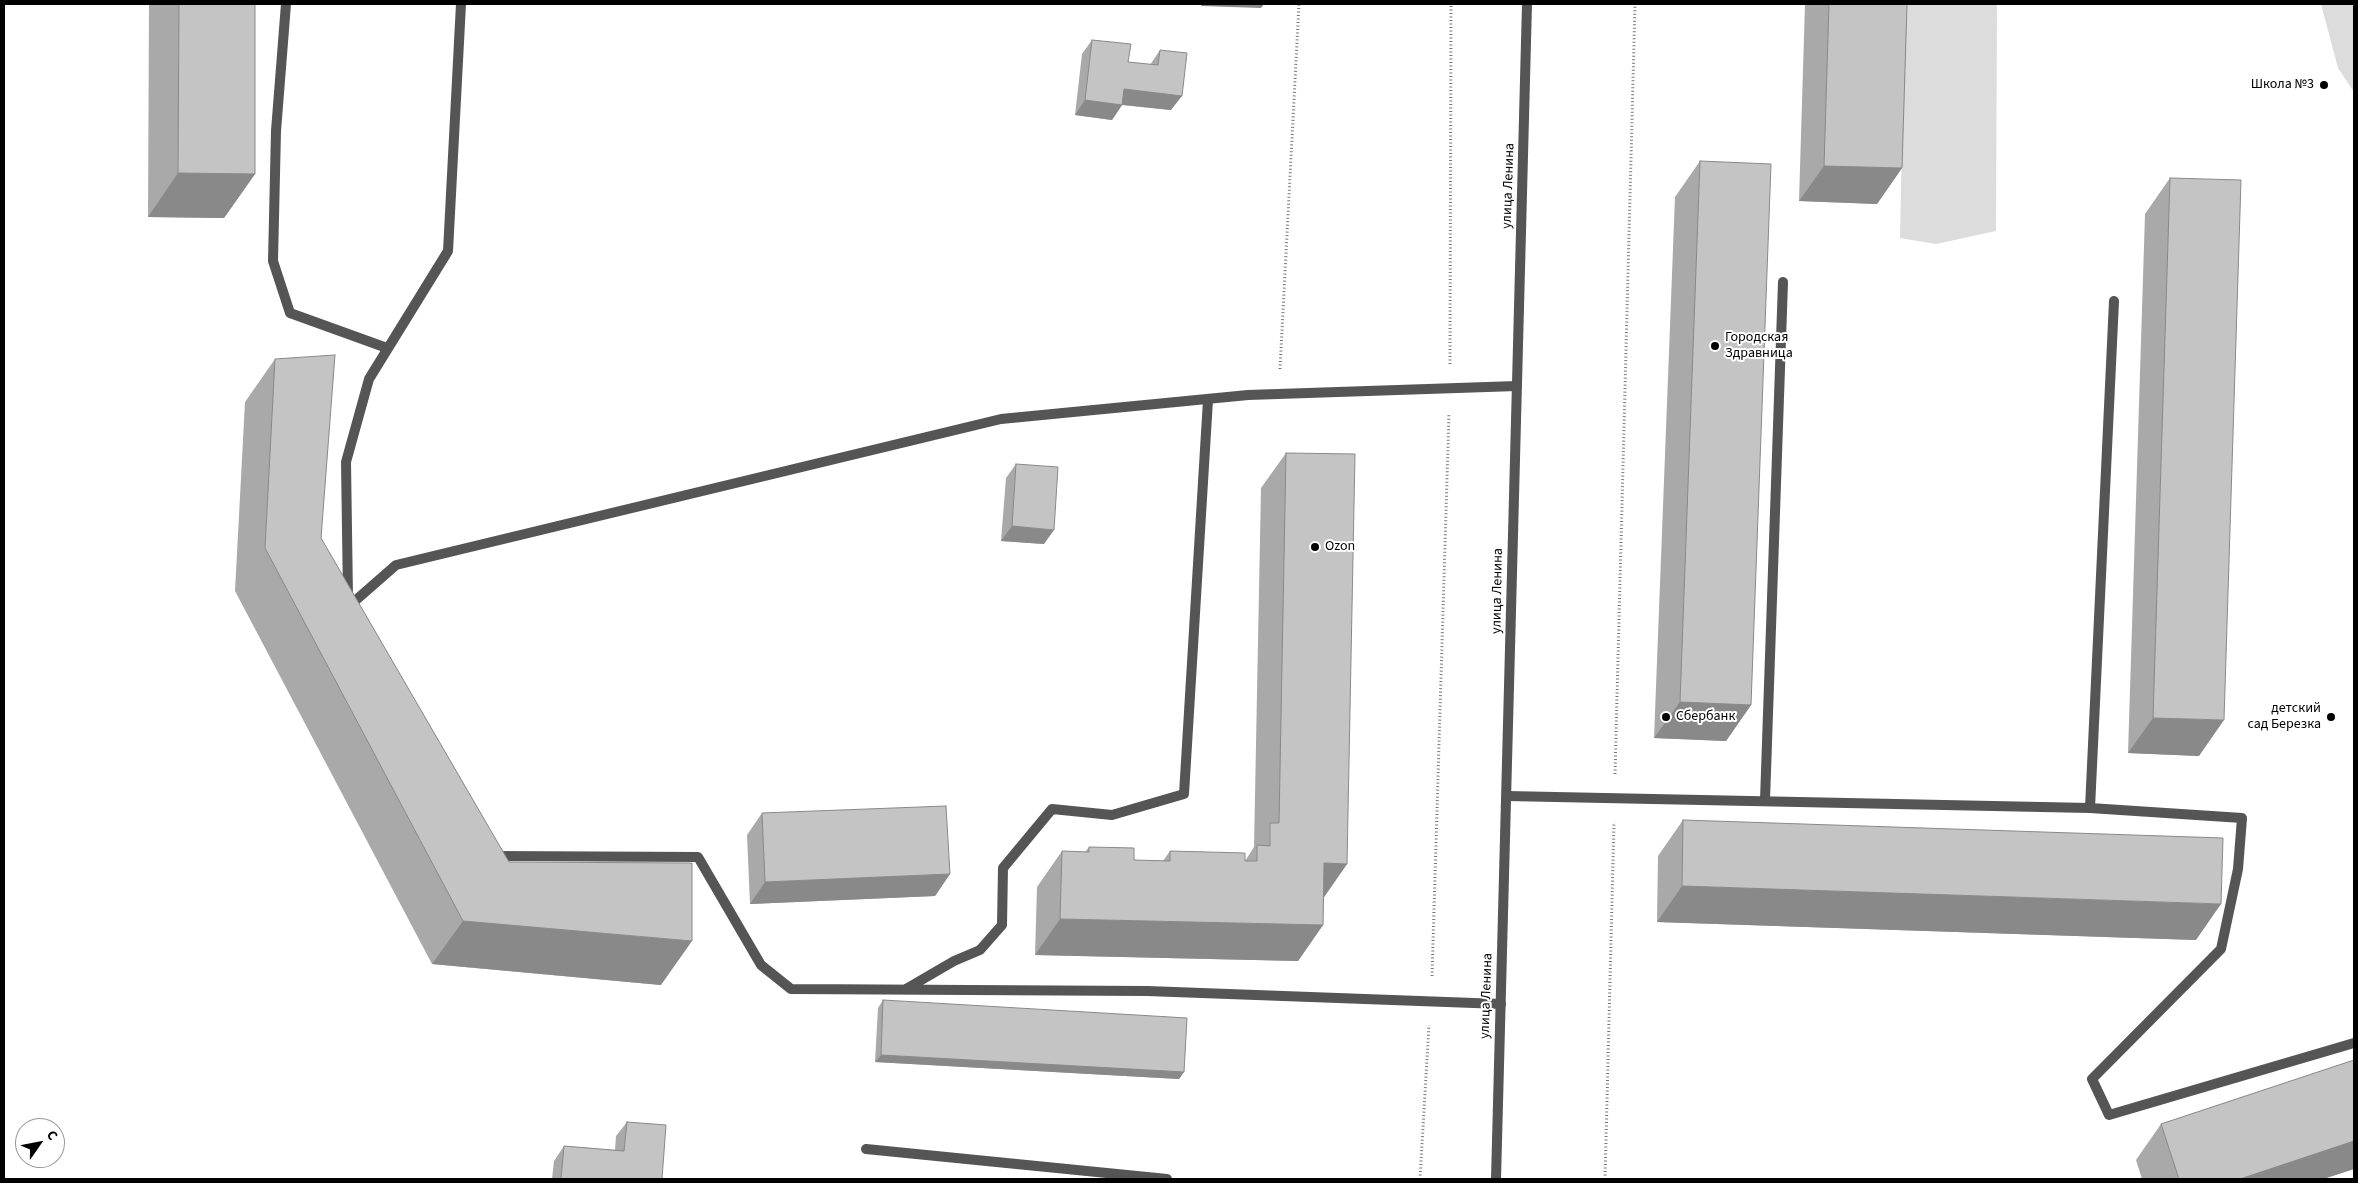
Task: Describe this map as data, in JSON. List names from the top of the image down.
{
  "streets": {
    "street": ["улица Ленина"]
  },
  "places": [
    "Школа №3",
    "Городская Здравница",
    "Ozon",
    "Сбербанк",
    "детский сад Березка"
  ],
  "north": "top right"
}
